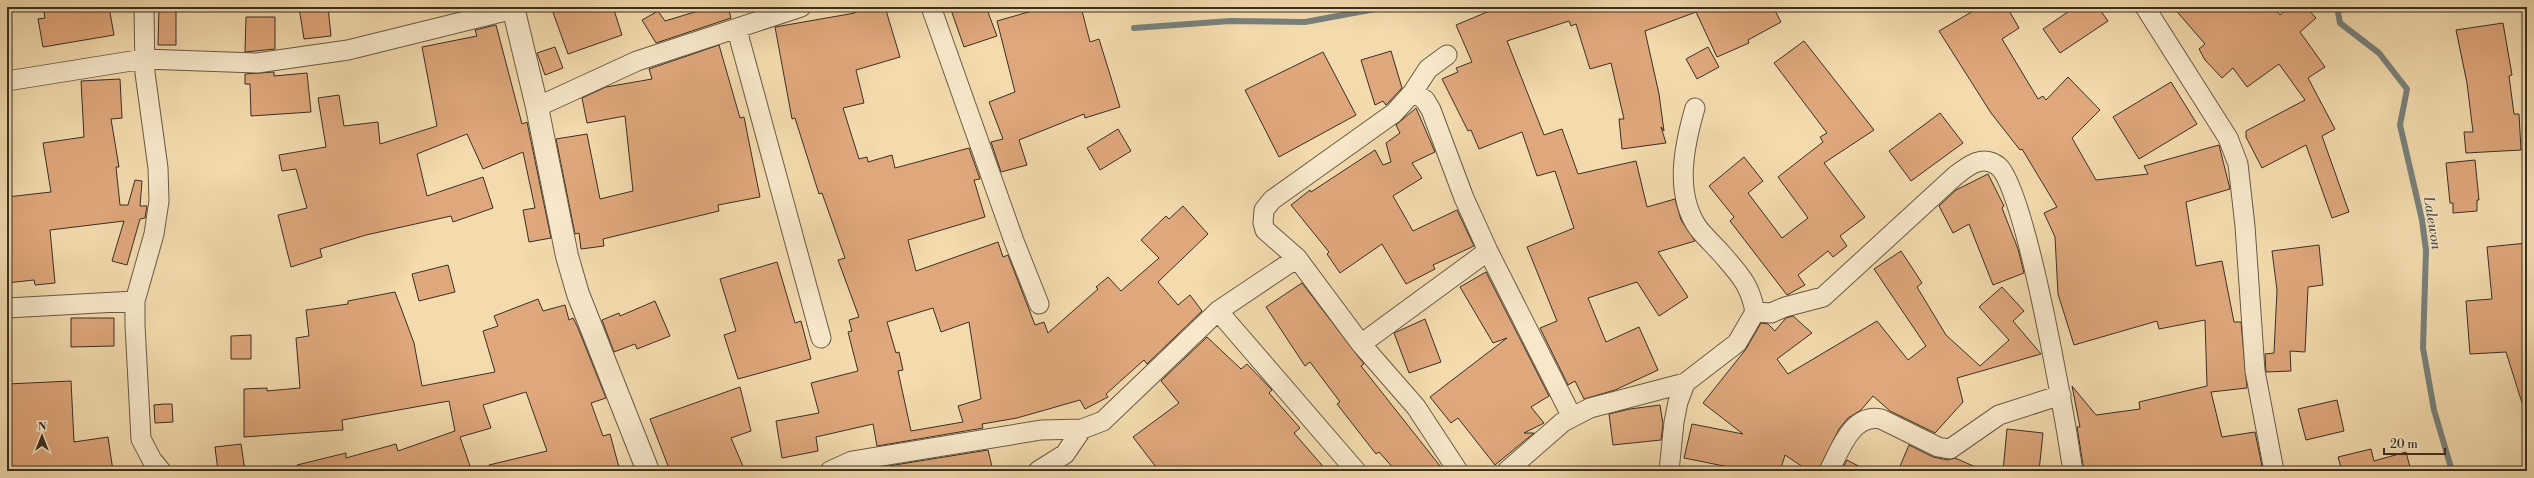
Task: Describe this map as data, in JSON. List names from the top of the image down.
{
  "water": ["Lalewon"],
  "scale_bar": "20 m",
  "north": "top"
}
